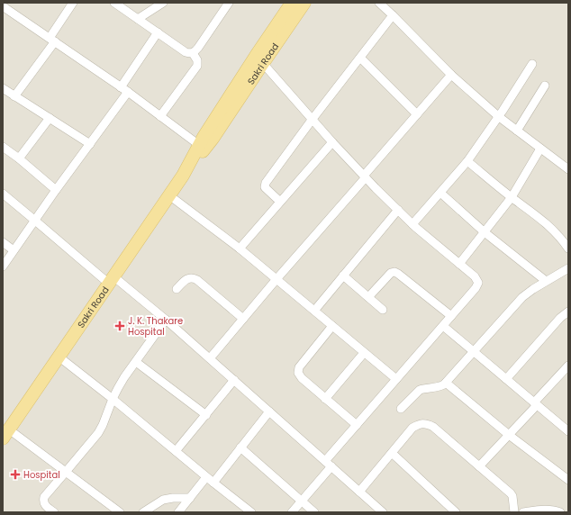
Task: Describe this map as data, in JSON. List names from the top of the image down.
{
  "streets": {
    "main road": ["Sakri Road"]
  },
  "places": {
    "health": ["J. K. Thakare Hospital", "Hospital"]
  }
}
